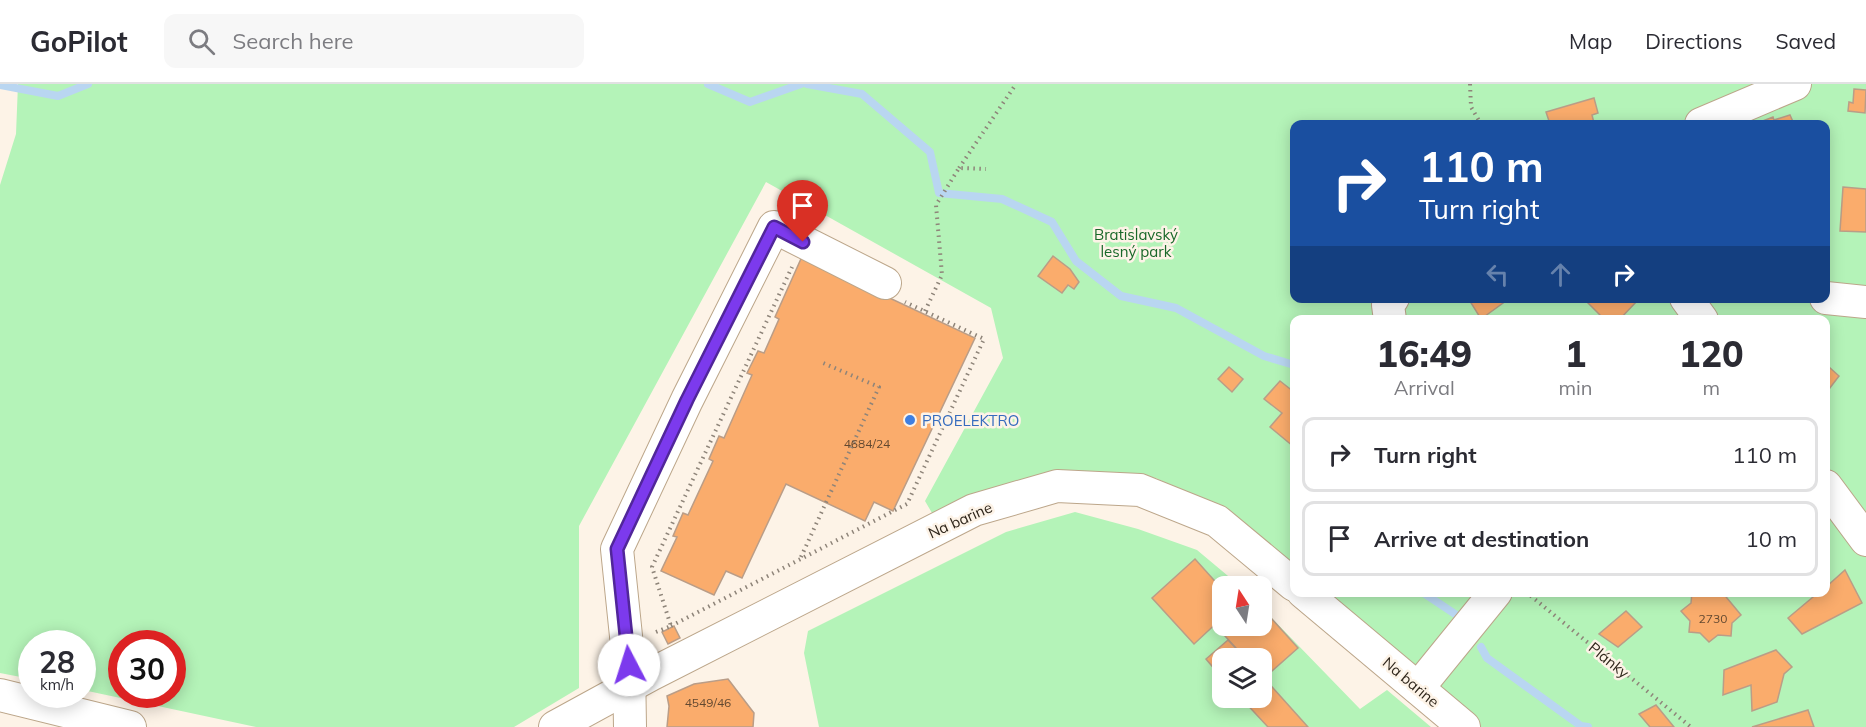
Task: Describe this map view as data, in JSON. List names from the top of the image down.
{
  "streets": {
    "street": ["Na barine"],
    "path": ["Plánky"]
  },
  "parks": ["Bratislavský lesný park"],
  "places": ["PROELEKTRO"],
  "house_numbers": ["4684/24", "2730", "4549/46"],
  "north": "top",
  "page": {
    "header": "GoPilot",
    "search": "Search here",
    "nav": ["Map", "Directions", "Saved"],
    "turn": ["110 m", "Turn right"],
    "eta": [
      "16:49",
      "Arrival",
      "1",
      "min",
      "120",
      "m"
    ],
    "list": [
      {
        "name": "Turn right",
        "value": "110 m"
      },
      {
        "name": "Arrive at destination",
        "value": "10 m"
      }
    ],
    "speed": "28 km/h",
    "limit": "30"
  }
}
